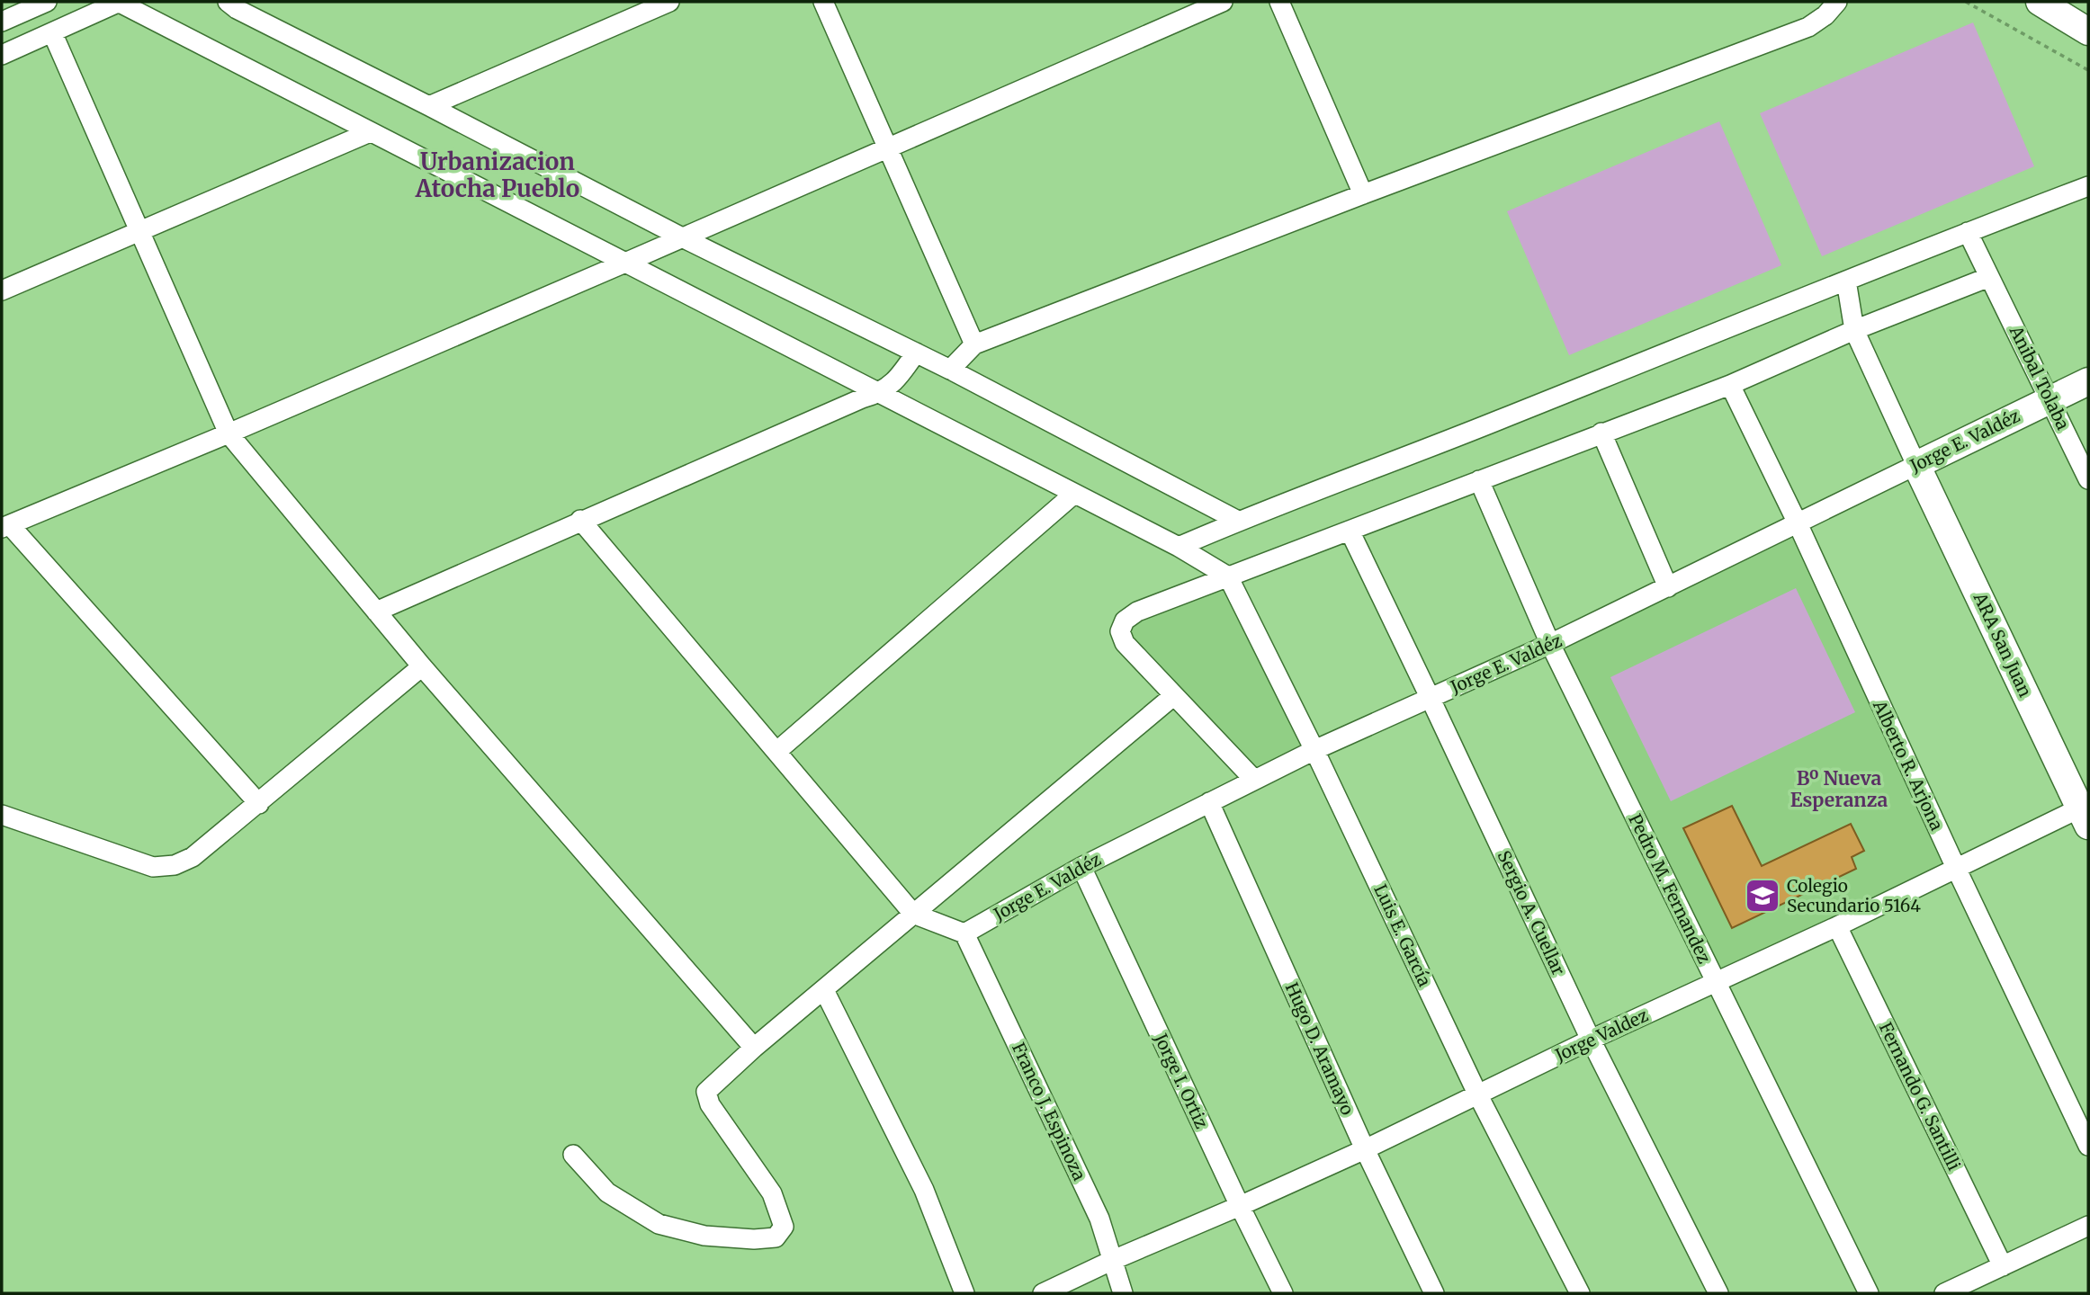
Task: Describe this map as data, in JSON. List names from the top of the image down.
{
  "streets": {
    "street": [
      "Anibal Tolaba",
      "Jorge E. Valdéz",
      "ARA San Juan",
      "Alberto R. Arjona",
      "Pedro M. Fernandez",
      "Sergio A. Cuellar",
      "Luis E. García",
      "Jorge Valdez",
      "Hugo D. Aramayo",
      "Jorge I. Ortiz",
      "Fernando G. Santilli",
      "Franco J. Espinoza"
    ]
  },
  "crossings": [
    ["Anibal Tolaba", "Jorge E. Valdéz"],
    ["Jorge E. Valdéz", "ARA San Juan"],
    ["Jorge E. Valdéz", "Alberto R. Arjona"],
    ["Jorge E. Valdéz", "Pedro M. Fernandez"],
    ["Jorge E. Valdéz", "Sergio A. Cuellar"],
    ["Jorge E. Valdéz", "Luis E. García"],
    ["Jorge E. Valdéz", "Hugo D. Aramayo"],
    ["Jorge E. Valdéz", "Jorge I. Ortiz"],
    ["Jorge E. Valdéz", "Franco J. Espinoza"],
    ["ARA San Juan", "Jorge Valdez"],
    ["Alberto R. Arjona", "Jorge Valdez"],
    ["Pedro M. Fernandez", "Jorge Valdez"],
    ["Sergio A. Cuellar", "Jorge Valdez"],
    ["Luis E. García", "Jorge Valdez"],
    ["Jorge Valdez", "Hugo D. Aramayo"],
    ["Jorge Valdez", "Jorge I. Ortiz"],
    ["Jorge Valdez", "Fernando G. Santilli"],
    ["Jorge Valdez", "Franco J. Espinoza"]
  ],
  "districts": ["Urbanizacion Atocha Pueblo", "Bº Nueva Esperanza"],
  "places": {
    "school or university": ["Colegio Secundario 5164"]
  }
}
